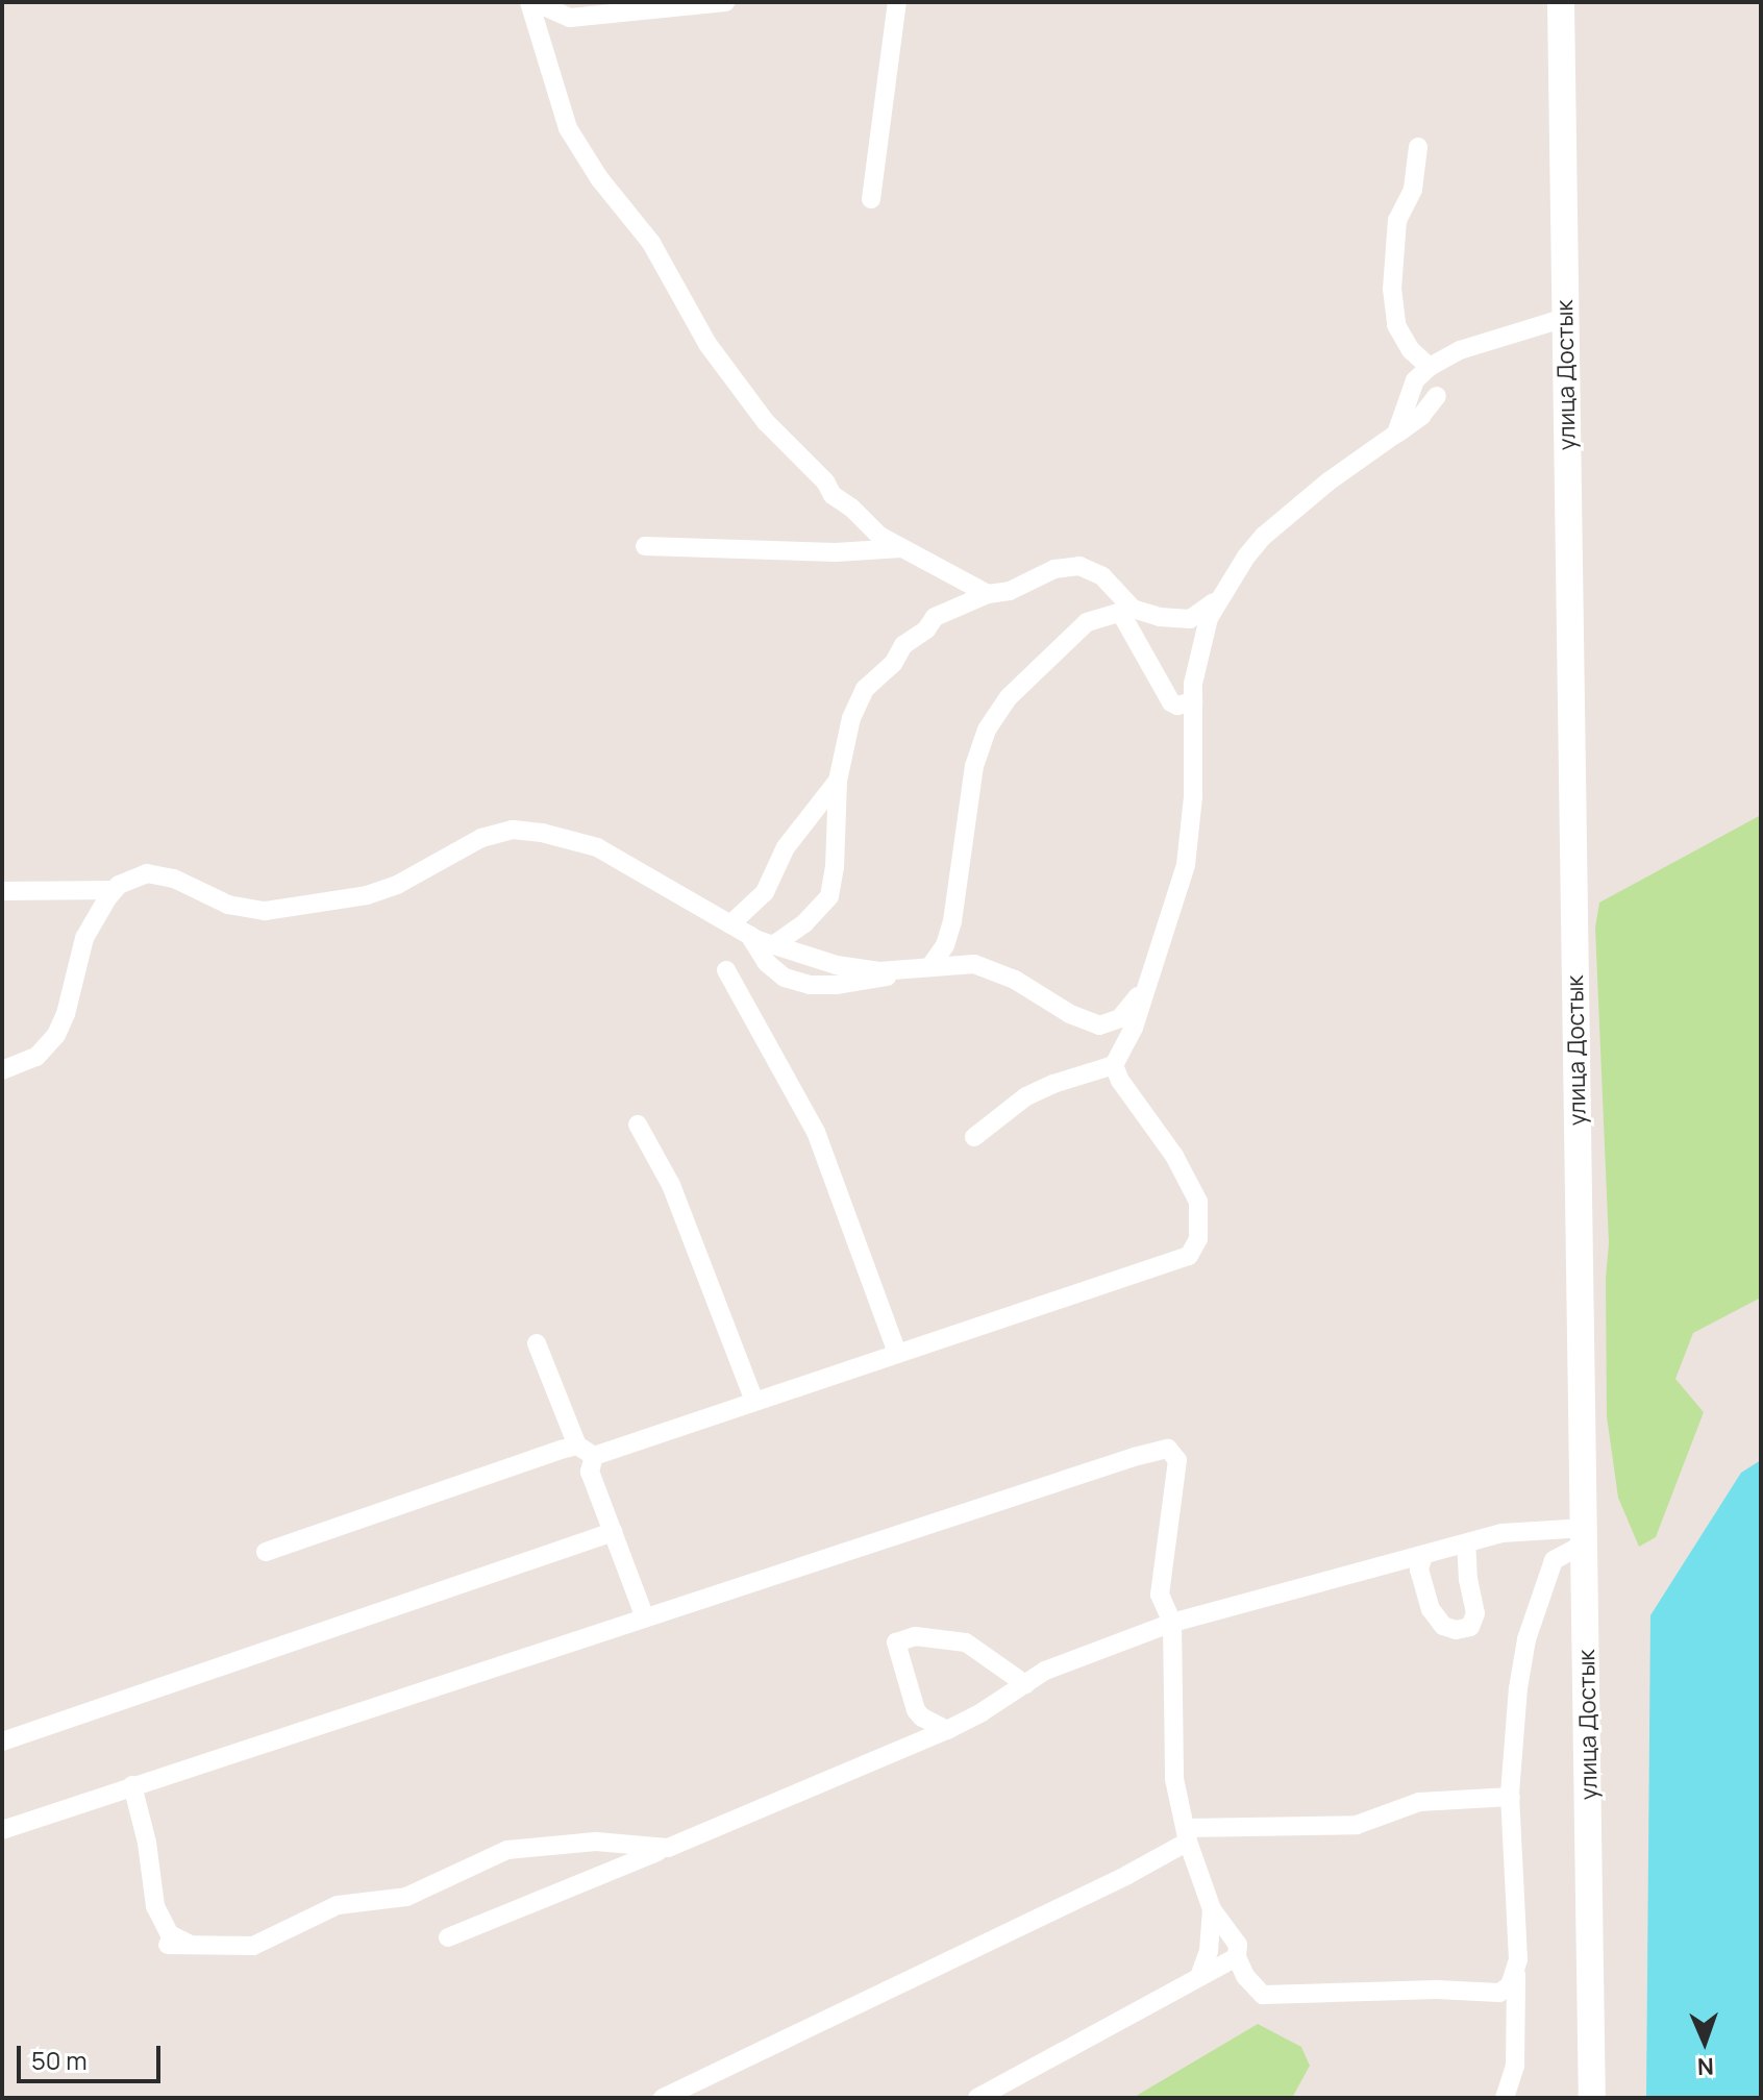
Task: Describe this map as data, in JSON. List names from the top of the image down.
{
  "streets": {
    "main road": ["улица Достык"]
  },
  "scale_bar": "50 m",
  "north": "bottom"
}
